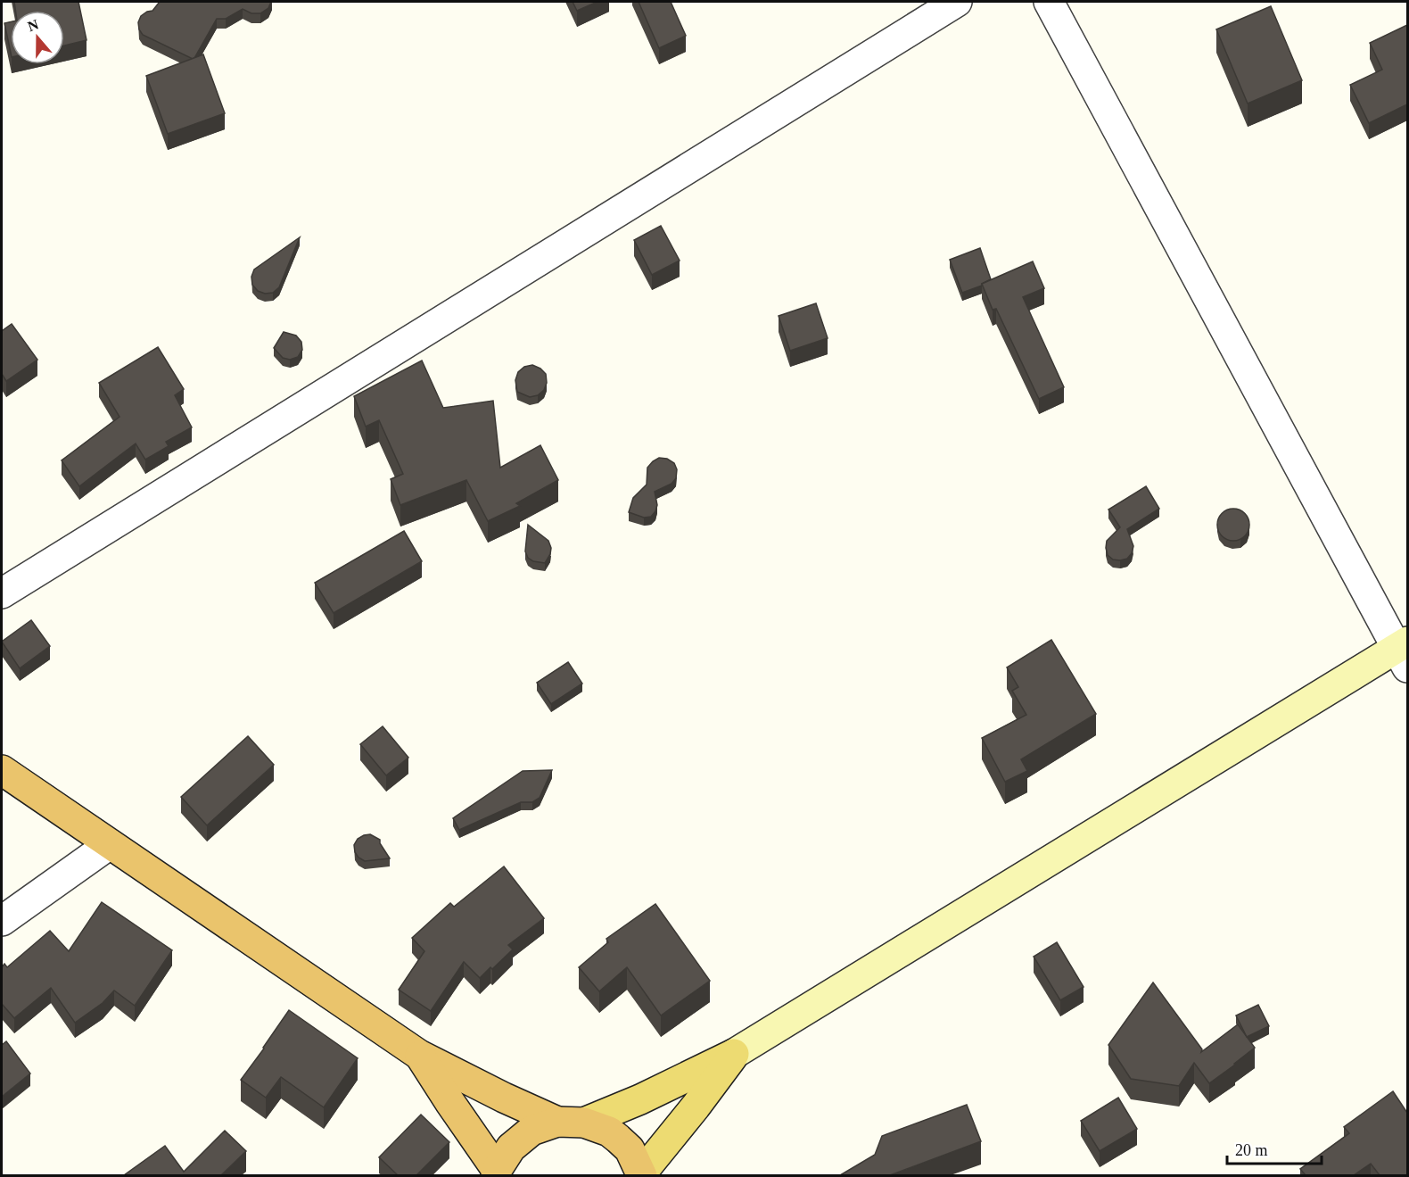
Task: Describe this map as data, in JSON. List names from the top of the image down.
{
  "scale_bar": "20 m",
  "north": "top"
}
